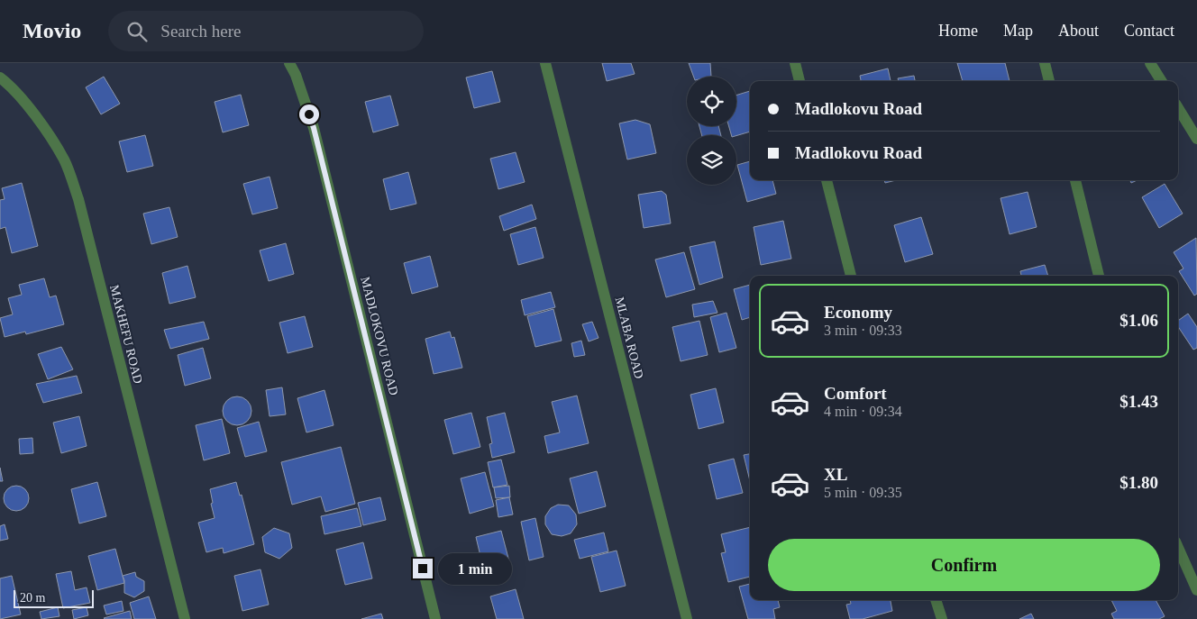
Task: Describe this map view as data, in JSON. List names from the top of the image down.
{
  "streets": {
    "street": ["MAKHEFU ROAD", "MADLOKOVU ROAD", "MLABA ROAD"]
  },
  "scale_bar": "20 m",
  "page": {
    "header": "Movio",
    "search": "Search here",
    "nav": [
      "Home",
      "Map",
      "About",
      "Contact"
    ],
    "banner": ["Madlokovu Road", "Madlokovu Road"],
    "list": [
      {
        "name": "Economy",
        "note": "3 min · 09:33",
        "value": "$1.06"
      },
      {
        "name": "Comfort",
        "note": "4 min · 09:34",
        "value": "$1.43"
      },
      {
        "name": "XL",
        "note": "5 min · 09:35",
        "value": "$1.80"
      }
    ],
    "buttons": "Confirm",
    "bubble": "1 min",
    "scale": "20 m"
  }
}
